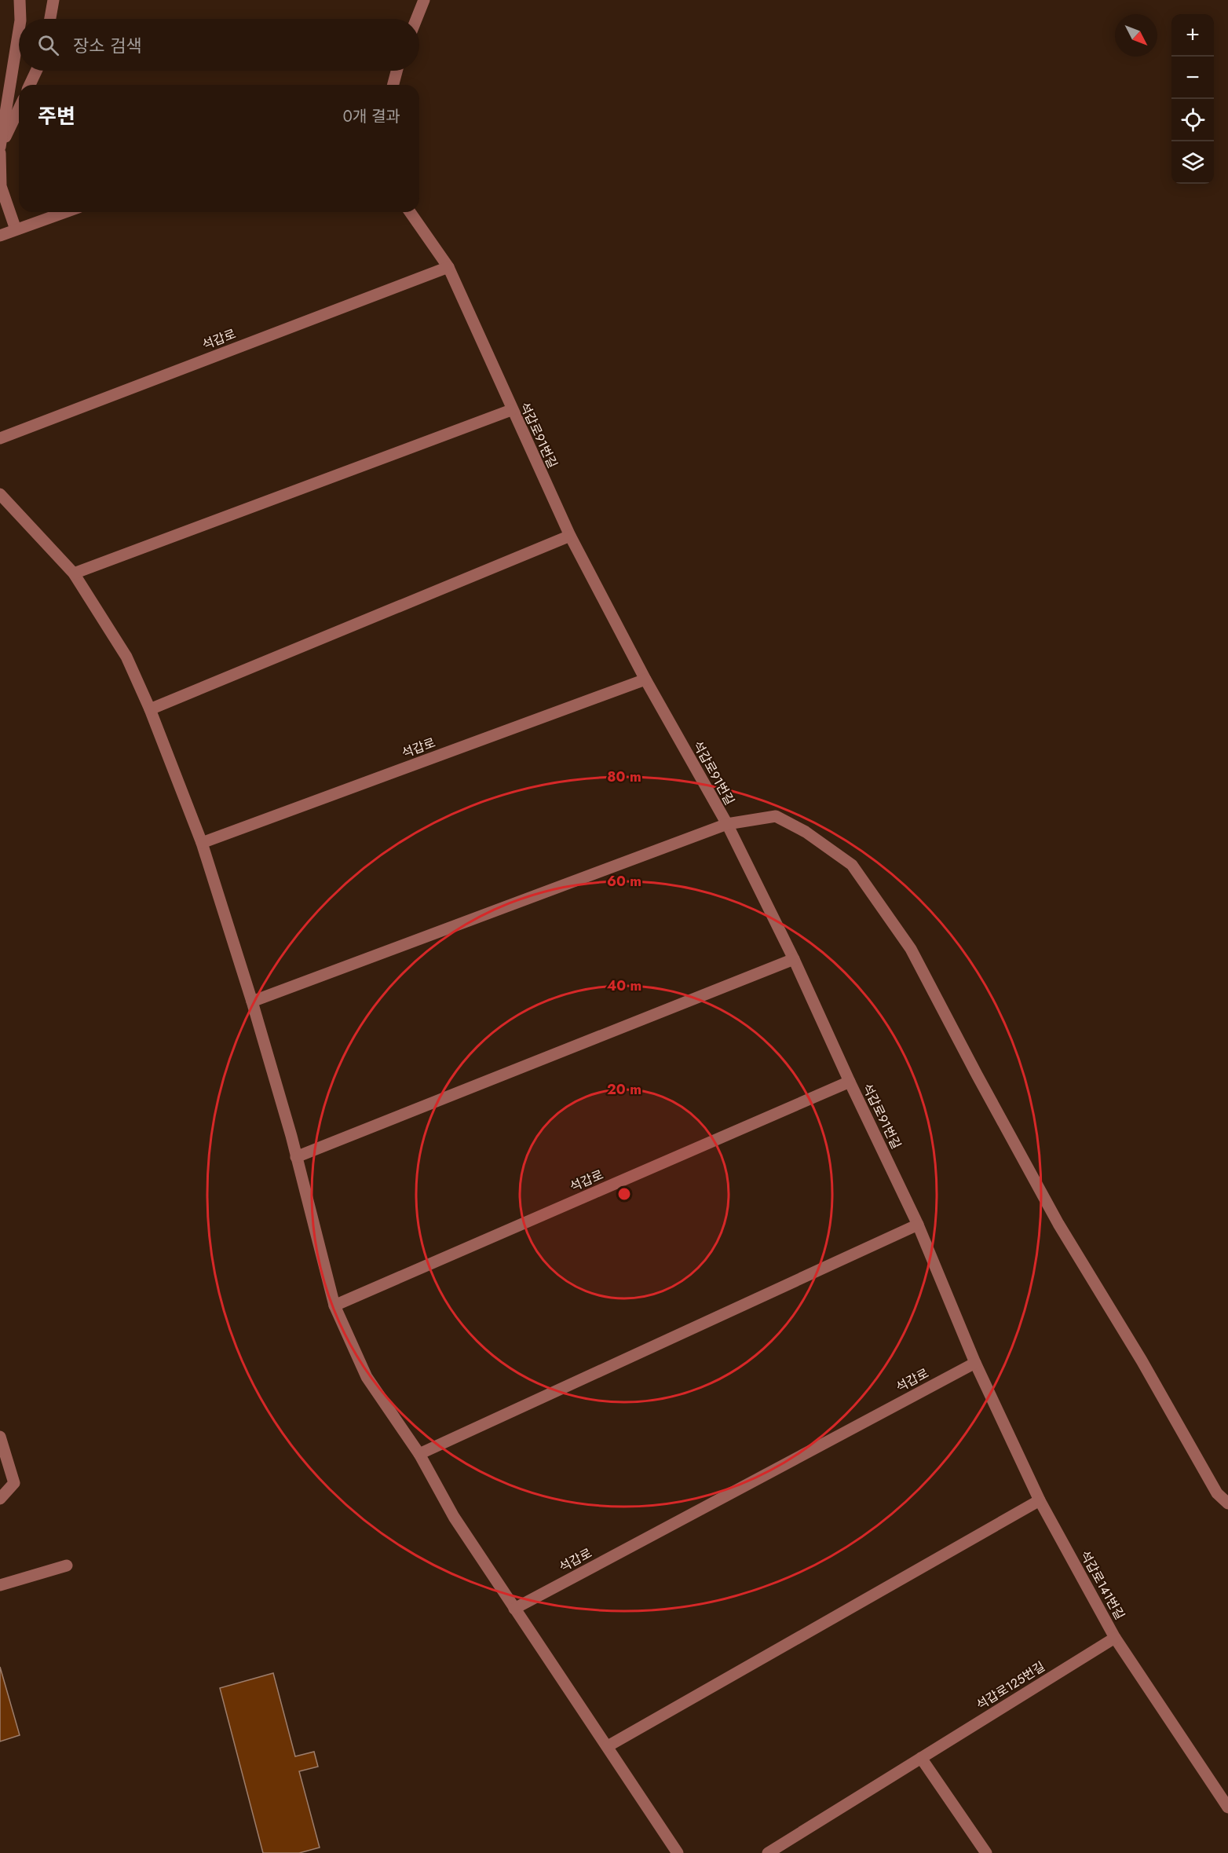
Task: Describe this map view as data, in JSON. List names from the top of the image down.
{
  "streets": {
    "street": [
      "석갑로",
      "석갑로91번길",
      "석갑로141번길",
      "석갑로125번길"
    ]
  },
  "crossings": [
    ["석갑로", "석갑로91번길"],
    ["석갑로", "석갑로141번길"],
    ["석갑로91번길", "석갑로141번길"],
    ["석갑로141번길", "석갑로125번길"]
  ],
  "north": "bottom right",
  "page": {
    "map_buttons": ["+", "−"],
    "search": "장소 검색",
    "heading": ["주변", "0개 결과"]
  },
  "rings": [
    "80 m",
    "60 m",
    "40 m",
    "20 m"
  ]
}
